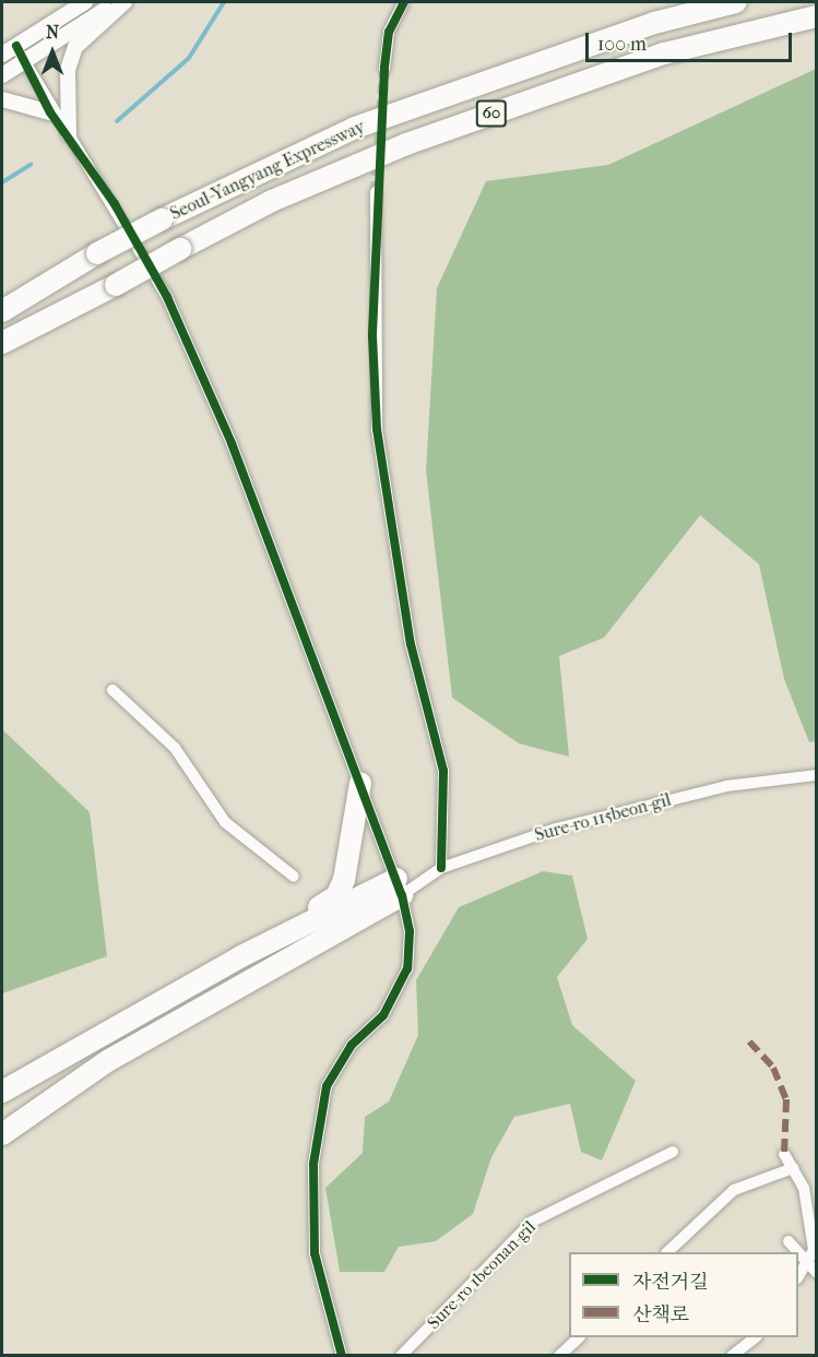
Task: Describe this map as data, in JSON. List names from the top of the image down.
{
  "streets": {
    "highway": ["60", "Seoul-Yangyang Expressway"],
    "street": ["Sure-ro 115beon-gil", "Sure-ro 1beonan-gil"]
  },
  "legend": ["자전거길", "산책로"],
  "scale_bar": "100 m",
  "north": "top"
}
